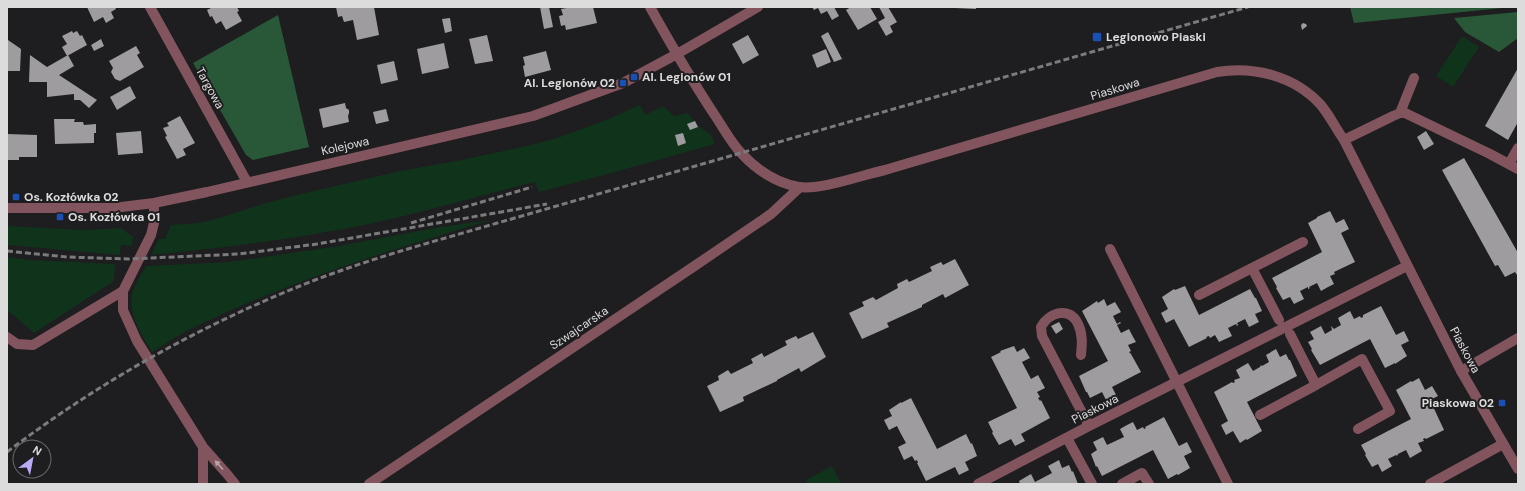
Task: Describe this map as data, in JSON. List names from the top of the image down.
{
  "streets": {
    "street": [
      "Targowa",
      "Piaskowa",
      "Kolejowa",
      "Szwajcarska"
    ]
  },
  "crossings": [
    ["Targowa", "Kolejowa"],
    ["Piaskowa", "Kolejowa"],
    ["Piaskowa", "Szwajcarska"]
  ],
  "places": {
    "transit": [
      "Legionowo Piaski",
      "Al. Legionów 01",
      "Al. Legionów 02",
      "Os. Kozłówka 02",
      "Os. Kozłówka 01",
      "Piaskowa 02"
    ]
  },
  "north": "top right"
}
